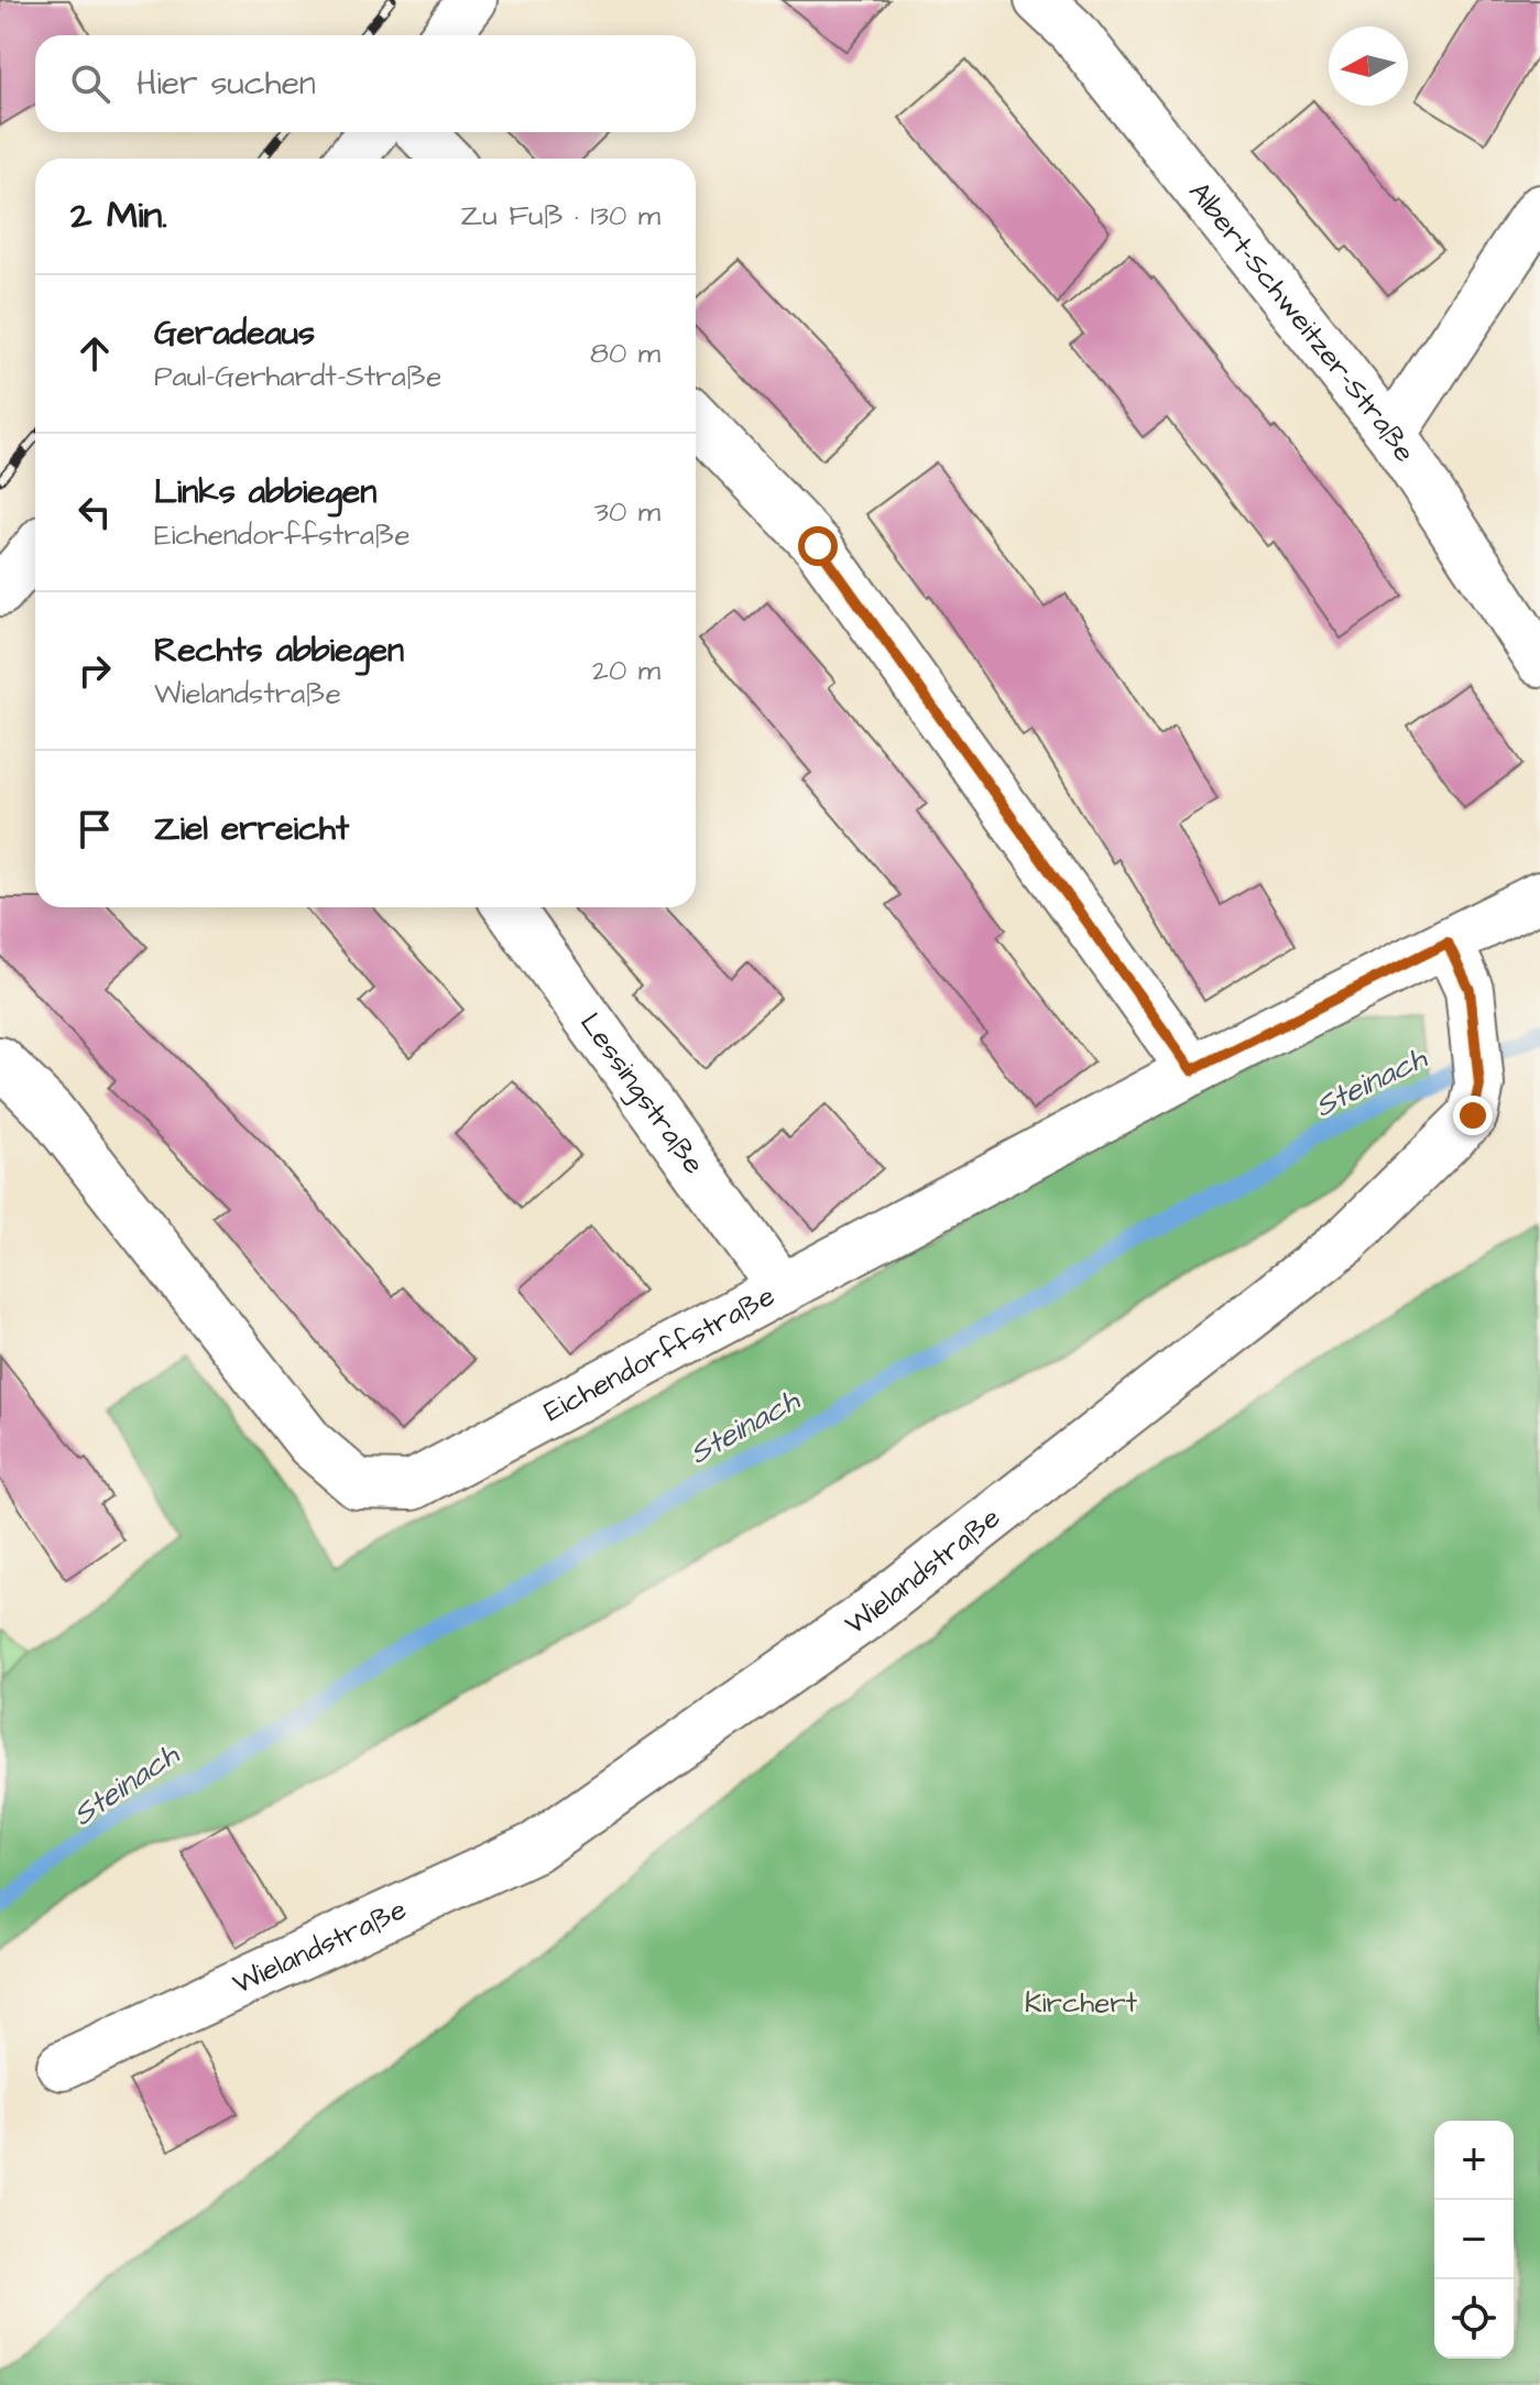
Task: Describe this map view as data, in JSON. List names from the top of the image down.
{
  "streets": {
    "street": [
      "Albert-Schweitzer-Straße",
      "Lessingstraße",
      "Eichendorffstraße",
      "Wielandstraße"
    ]
  },
  "crossings": [
    ["Lessingstraße", "Eichendorffstraße"],
    ["Eichendorffstraße", "Wielandstraße"]
  ],
  "water": ["Steinach"],
  "parks": ["Kirchert"],
  "north": "left",
  "page": {
    "search": "Hier suchen",
    "heading": ["2 Min.", "Zu Fuß · 130 m"],
    "list": [
      ["Geradeaus", "Paul-Gerhardt-Straße", "80 m"],
      ["Links abbiegen", "Eichendorffstraße", "30 m"],
      ["Rechts abbiegen", "Wielandstraße", "20 m"],
      "Ziel erreicht"
    ],
    "map_buttons": ["+", "−"]
  }
}
